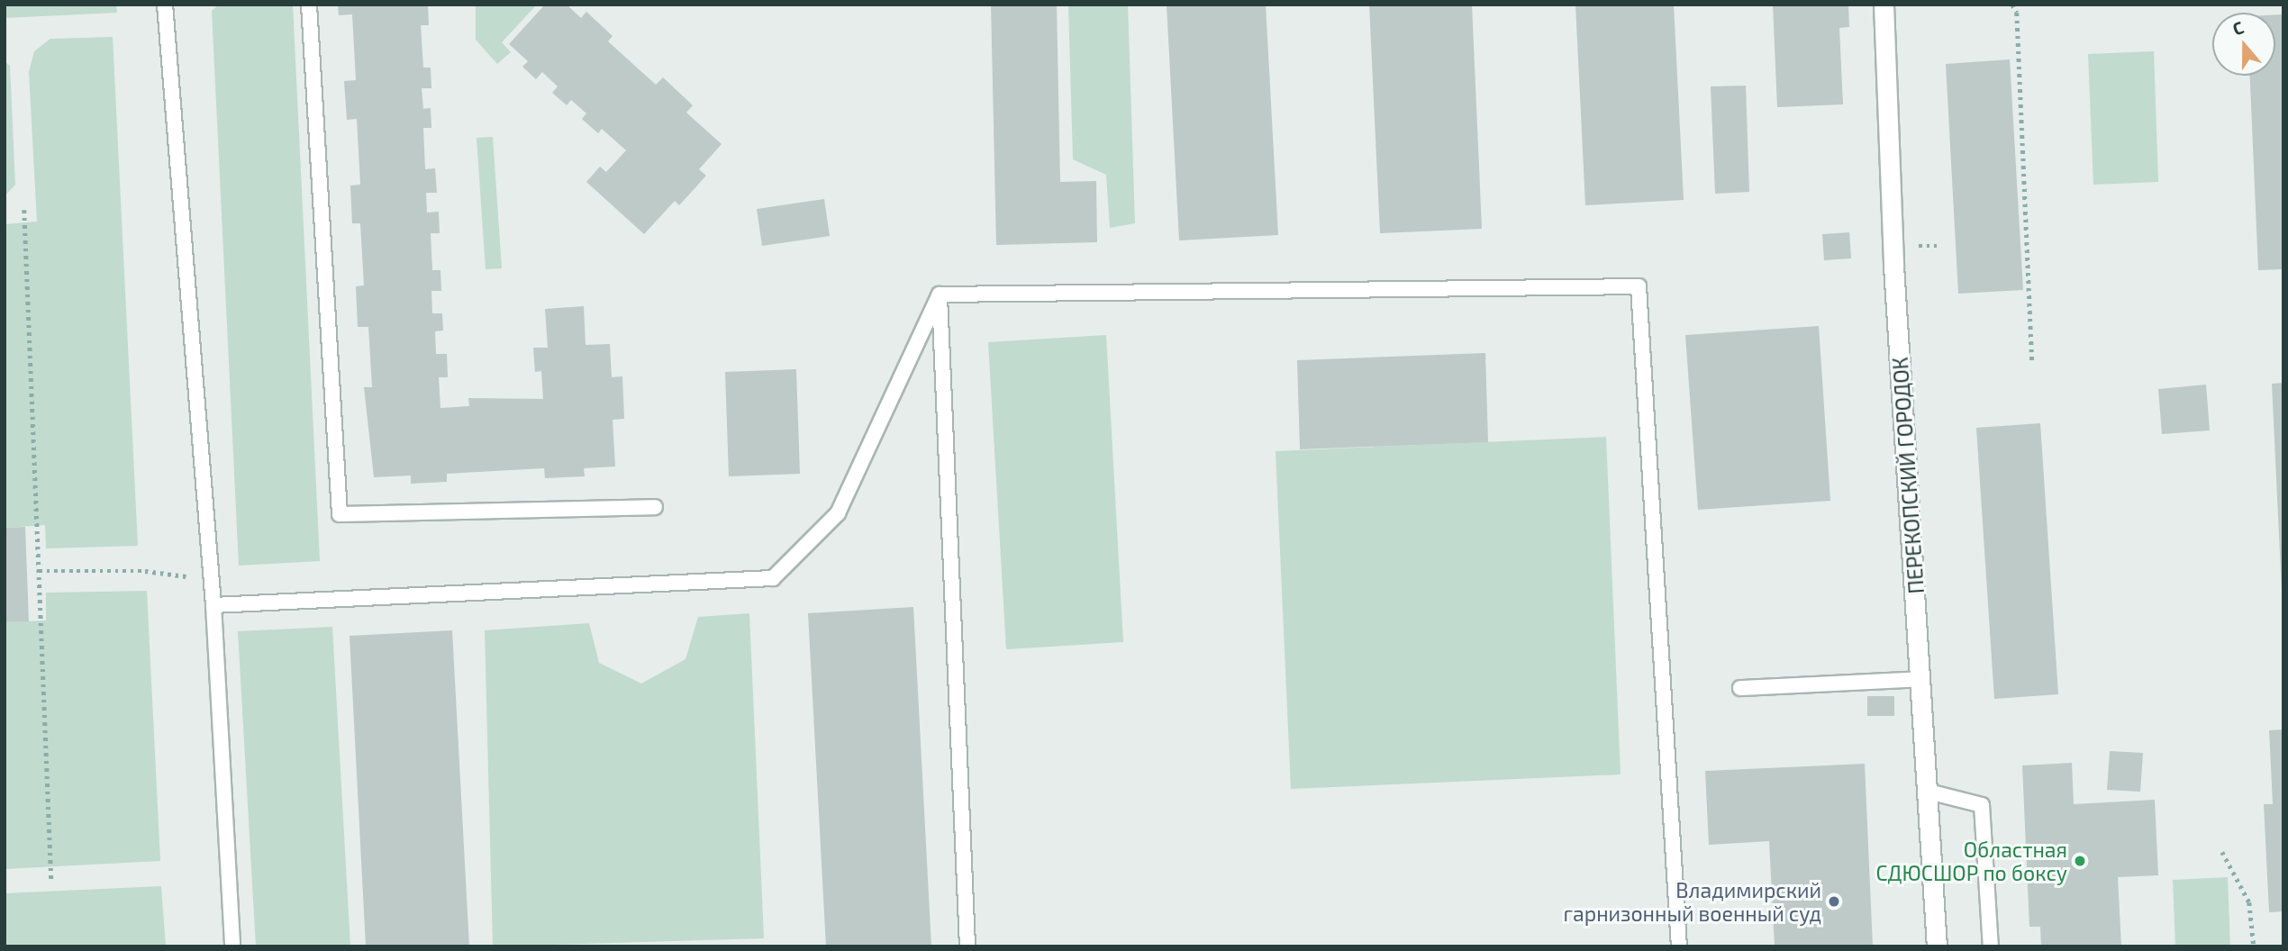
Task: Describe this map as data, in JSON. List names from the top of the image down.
{
  "streets": {
    "street": ["ПЕРЕКОПСКИЙ ГОРОДОК"]
  },
  "places": ["Областная СДЮСШОР по боксу", "Владимирский гарнизонный военный суд"],
  "north": "top"
}
